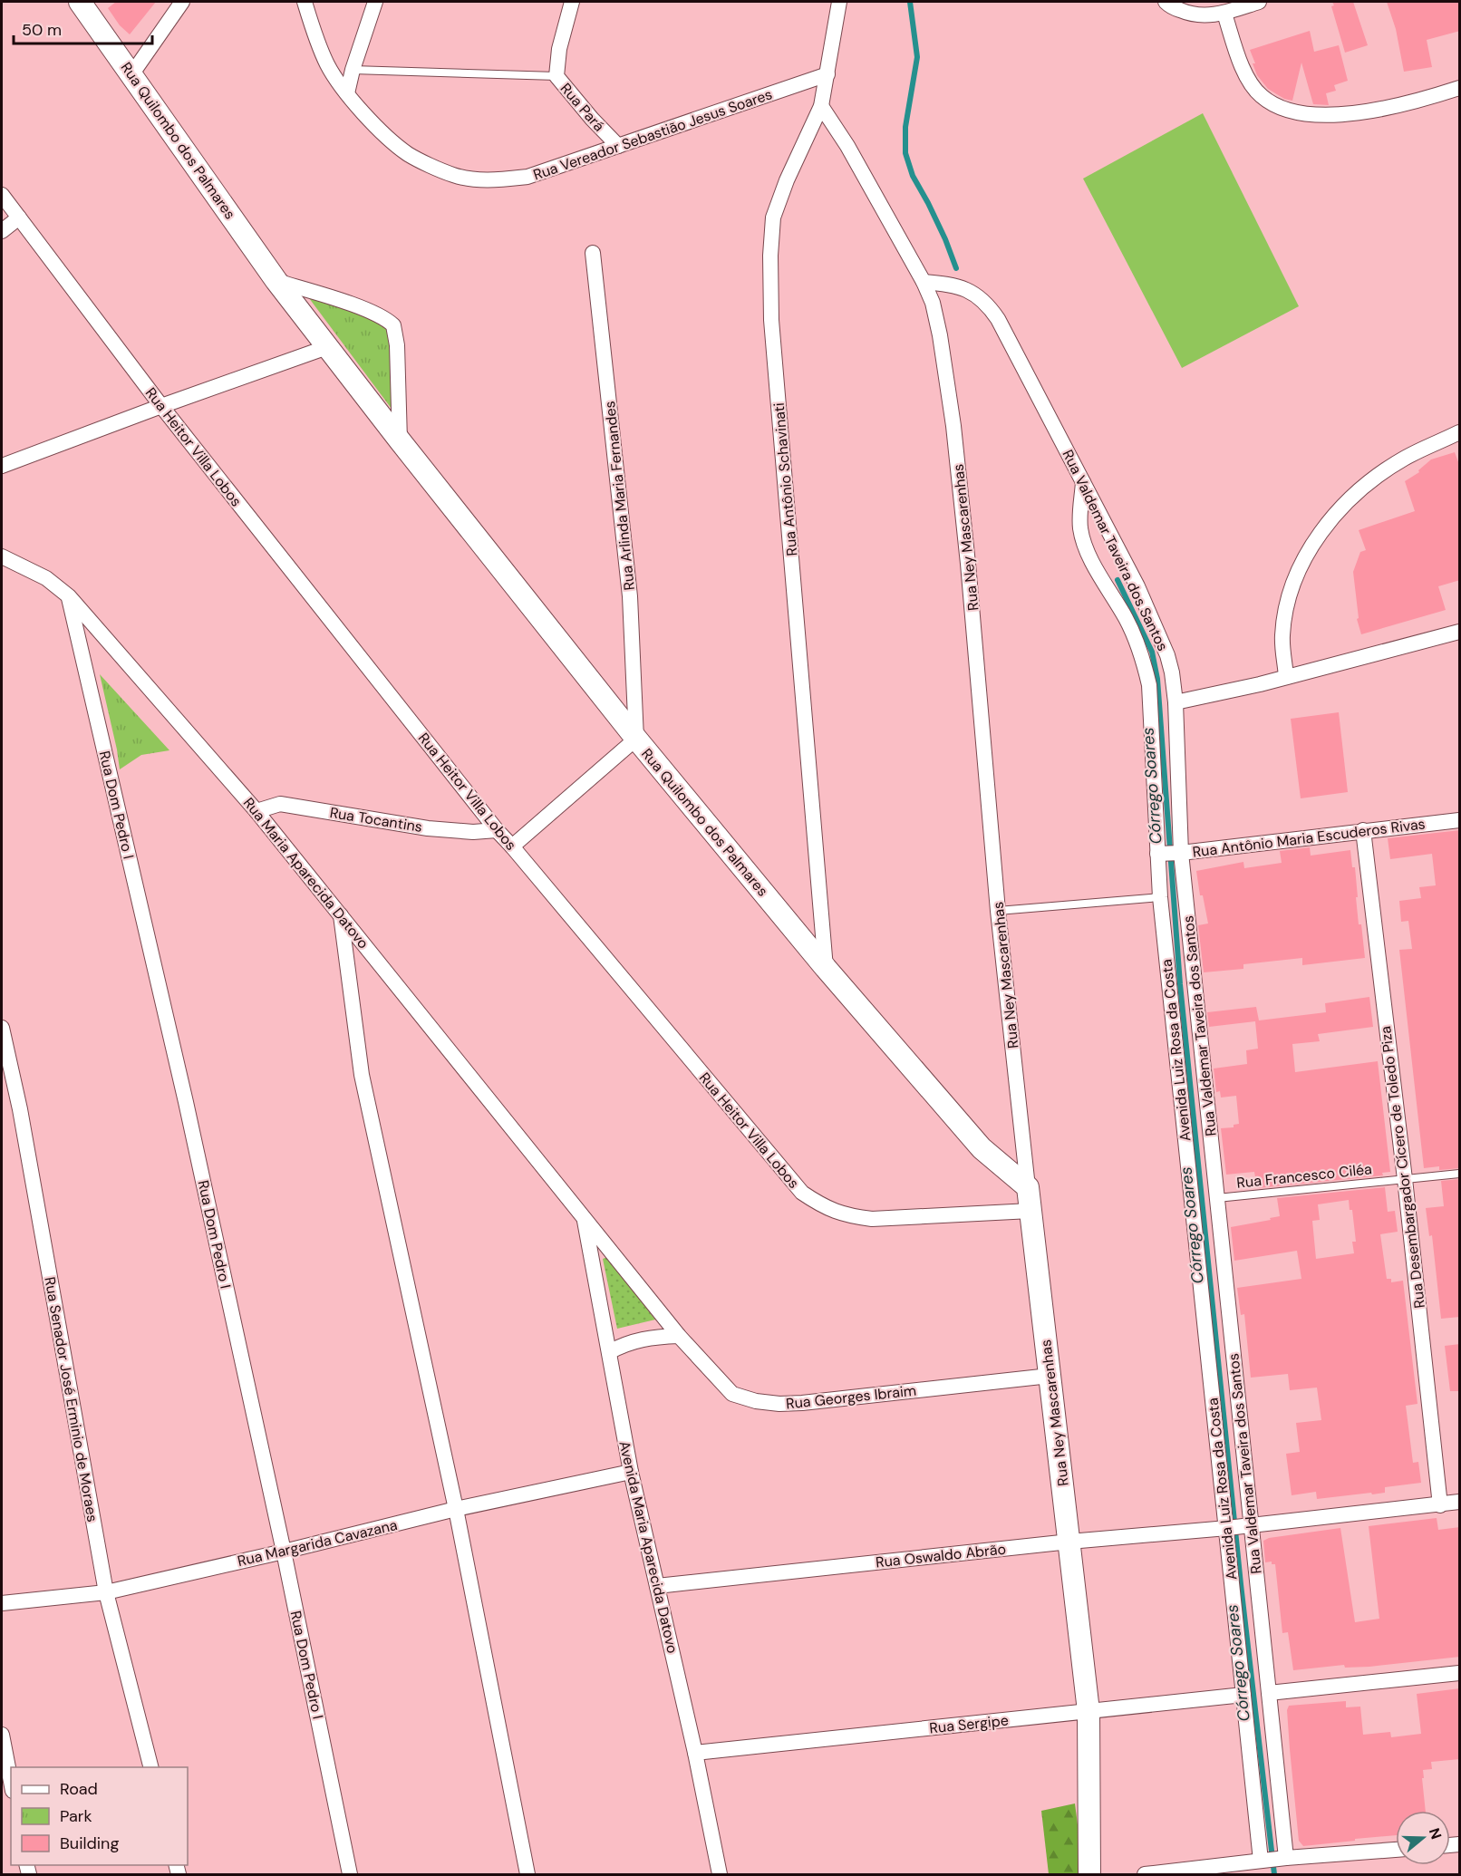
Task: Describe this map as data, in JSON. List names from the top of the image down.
{
  "streets": {
    "street": [
      "Rua Pará",
      "Rua Vereador Sebastião Jesus Soares",
      "Rua Quilombo dos Palmares",
      "Rua Heitor Villa Lobos",
      "Rua Antônio Schavinati",
      "Rua Arlinda Maria Fernandes",
      "Rua Ney Mascarenhas",
      "Rua Valdemar Taveira dos Santos",
      "Rua Dom Pedro I",
      "Rua Tocantins",
      "Rua Antônio Maria Escuderos Rivas",
      "Rua Maria Aparecida Datovo",
      "Avenida Luiz Rosa da Costa",
      "Rua Desembargador Cícero de Toledo Piza",
      "Rua Georges Ibraim",
      "Rua Senador José Erminio de Moraes",
      "Rua Margarida Cavazana",
      "Avenida Maria Aparecida Datovo",
      "Rua Oswaldo Abrão",
      "Rua Sergipe"
    ],
    "lane": ["Rua Francesco Ciléa"]
  },
  "crossings": [
    ["Rua Pará", "Rua Vereador Sebastião Jesus Soares"],
    ["Rua Vereador Sebastião Jesus Soares", "Rua Antônio Schavinati"],
    ["Rua Quilombo dos Palmares", "Rua Antônio Schavinati"],
    ["Rua Quilombo dos Palmares", "Rua Arlinda Maria Fernandes"],
    ["Rua Quilombo dos Palmares", "Rua Ney Mascarenhas"],
    ["Rua Heitor Villa Lobos", "Rua Ney Mascarenhas"],
    ["Rua Heitor Villa Lobos", "Rua Tocantins"],
    ["Rua Antônio Schavinati", "Rua Ney Mascarenhas"],
    ["Rua Ney Mascarenhas", "Rua Valdemar Taveira dos Santos"],
    ["Rua Ney Mascarenhas", "Rua Georges Ibraim"],
    ["Rua Ney Mascarenhas", "Rua Oswaldo Abrão"],
    ["Rua Ney Mascarenhas", "Rua Sergipe"],
    ["Rua Valdemar Taveira dos Santos", "Rua Antônio Maria Escuderos Rivas"],
    ["Rua Valdemar Taveira dos Santos", "Avenida Luiz Rosa da Costa"],
    ["Rua Valdemar Taveira dos Santos", "Rua Francesco Ciléa"],
    ["Rua Valdemar Taveira dos Santos", "Rua Oswaldo Abrão"],
    ["Rua Dom Pedro I", "Rua Maria Aparecida Datovo"],
    ["Rua Dom Pedro I", "Rua Margarida Cavazana"],
    ["Rua Tocantins", "Rua Maria Aparecida Datovo"],
    ["Rua Antônio Maria Escuderos Rivas", "Avenida Luiz Rosa da Costa"],
    ["Rua Antônio Maria Escuderos Rivas", "Rua Desembargador Cícero de Toledo Piza"],
    ["Rua Maria Aparecida Datovo", "Rua Georges Ibraim"],
    ["Rua Maria Aparecida Datovo", "Avenida Maria Aparecida Datovo"],
    ["Avenida Luiz Rosa da Costa", "Rua Oswaldo Abrão"],
    ["Avenida Luiz Rosa da Costa", "Rua Sergipe"],
    ["Rua Desembargador Cícero de Toledo Piza", "Rua Francesco Ciléa"],
    ["Rua Desembargador Cícero de Toledo Piza", "Rua Oswaldo Abrão"],
    ["Rua Georges Ibraim", "Avenida Maria Aparecida Datovo"],
    ["Rua Senador José Erminio de Moraes", "Rua Margarida Cavazana"],
    ["Rua Margarida Cavazana", "Avenida Maria Aparecida Datovo"],
    ["Avenida Maria Aparecida Datovo", "Rua Oswaldo Abrão"],
    ["Avenida Maria Aparecida Datovo", "Rua Sergipe"]
  ],
  "water": ["Córrego Soares"],
  "legend": ["Road", "Park", "Building"],
  "scale_bar": "50 m",
  "north": "right"
}
